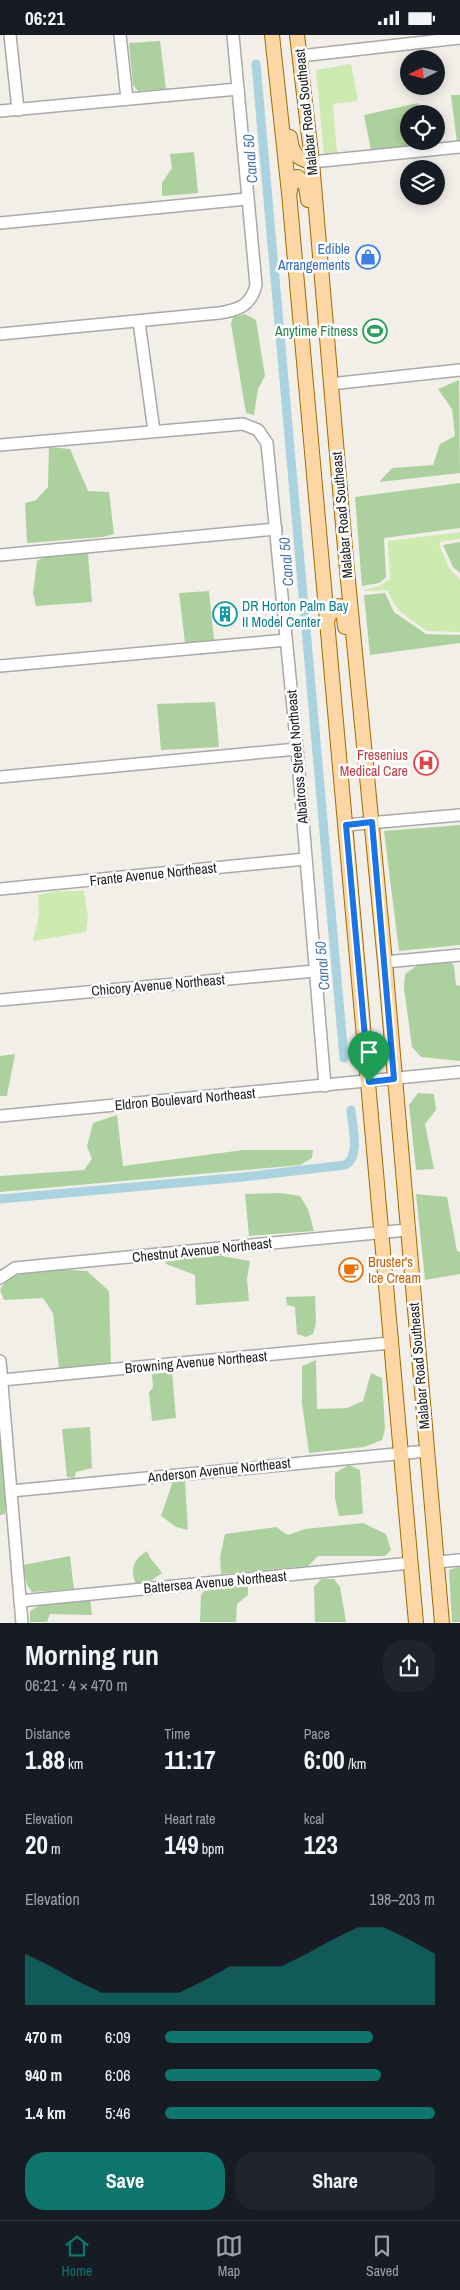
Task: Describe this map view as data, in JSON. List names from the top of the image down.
{
  "streets": {
    "main road": ["Malabar Road Southeast"],
    "street": [
      "Albatross Street Northeast",
      "Frante Avenue Northeast",
      "Chicory Avenue Northeast",
      "Eldron Boulevard Northeast",
      "Chestnut Avenue Northeast",
      "Browning Avenue Northeast",
      "Anderson Avenue Northeast",
      "Battersea Avenue Northeast"
    ]
  },
  "crossings": [
    ["Malabar Road Southeast", "Eldron Boulevard Northeast"],
    ["Malabar Road Southeast", "Chestnut Avenue Northeast"],
    ["Malabar Road Southeast", "Browning Avenue Northeast"],
    ["Malabar Road Southeast", "Anderson Avenue Northeast"],
    ["Malabar Road Southeast", "Battersea Avenue Northeast"],
    ["Albatross Street Northeast", "Frante Avenue Northeast"],
    ["Albatross Street Northeast", "Chicory Avenue Northeast"],
    ["Albatross Street Northeast", "Eldron Boulevard Northeast"]
  ],
  "water": ["Canal 50"],
  "places": {
    "shop": ["Edible Arrangements"],
    "sports": ["Anytime Fitness"],
    "building": ["DR Horton Palm Bay II Model Center"],
    "hospital": ["Fresenius Medical Care"],
    "cafe": ["Bruster's Ice Cream"]
  },
  "north": "left",
  "page": {
    "status": "06:21",
    "heading": ["Morning run", "06:21 · 4 × 470 m"],
    "stats": [
      ["Distance", "1.88 km"],
      ["Time", "11:17"],
      ["Pace", "6:00 /km"],
      ["Elevation", "20 m"],
      ["Heart rate", "149 bpm"],
      ["kcal", "123"]
    ],
    "chart": ["Elevation", "198–203 m"],
    "list": [
      {
        "name": "470 m",
        "note": "6:09"
      },
      {
        "name": "940 m",
        "note": "6:06"
      },
      {
        "name": "1.4 km",
        "note": "5:46"
      }
    ],
    "buttons": ["Save", "Share"],
    "tabs": ["Home", "Map", "Saved"]
  }
}
